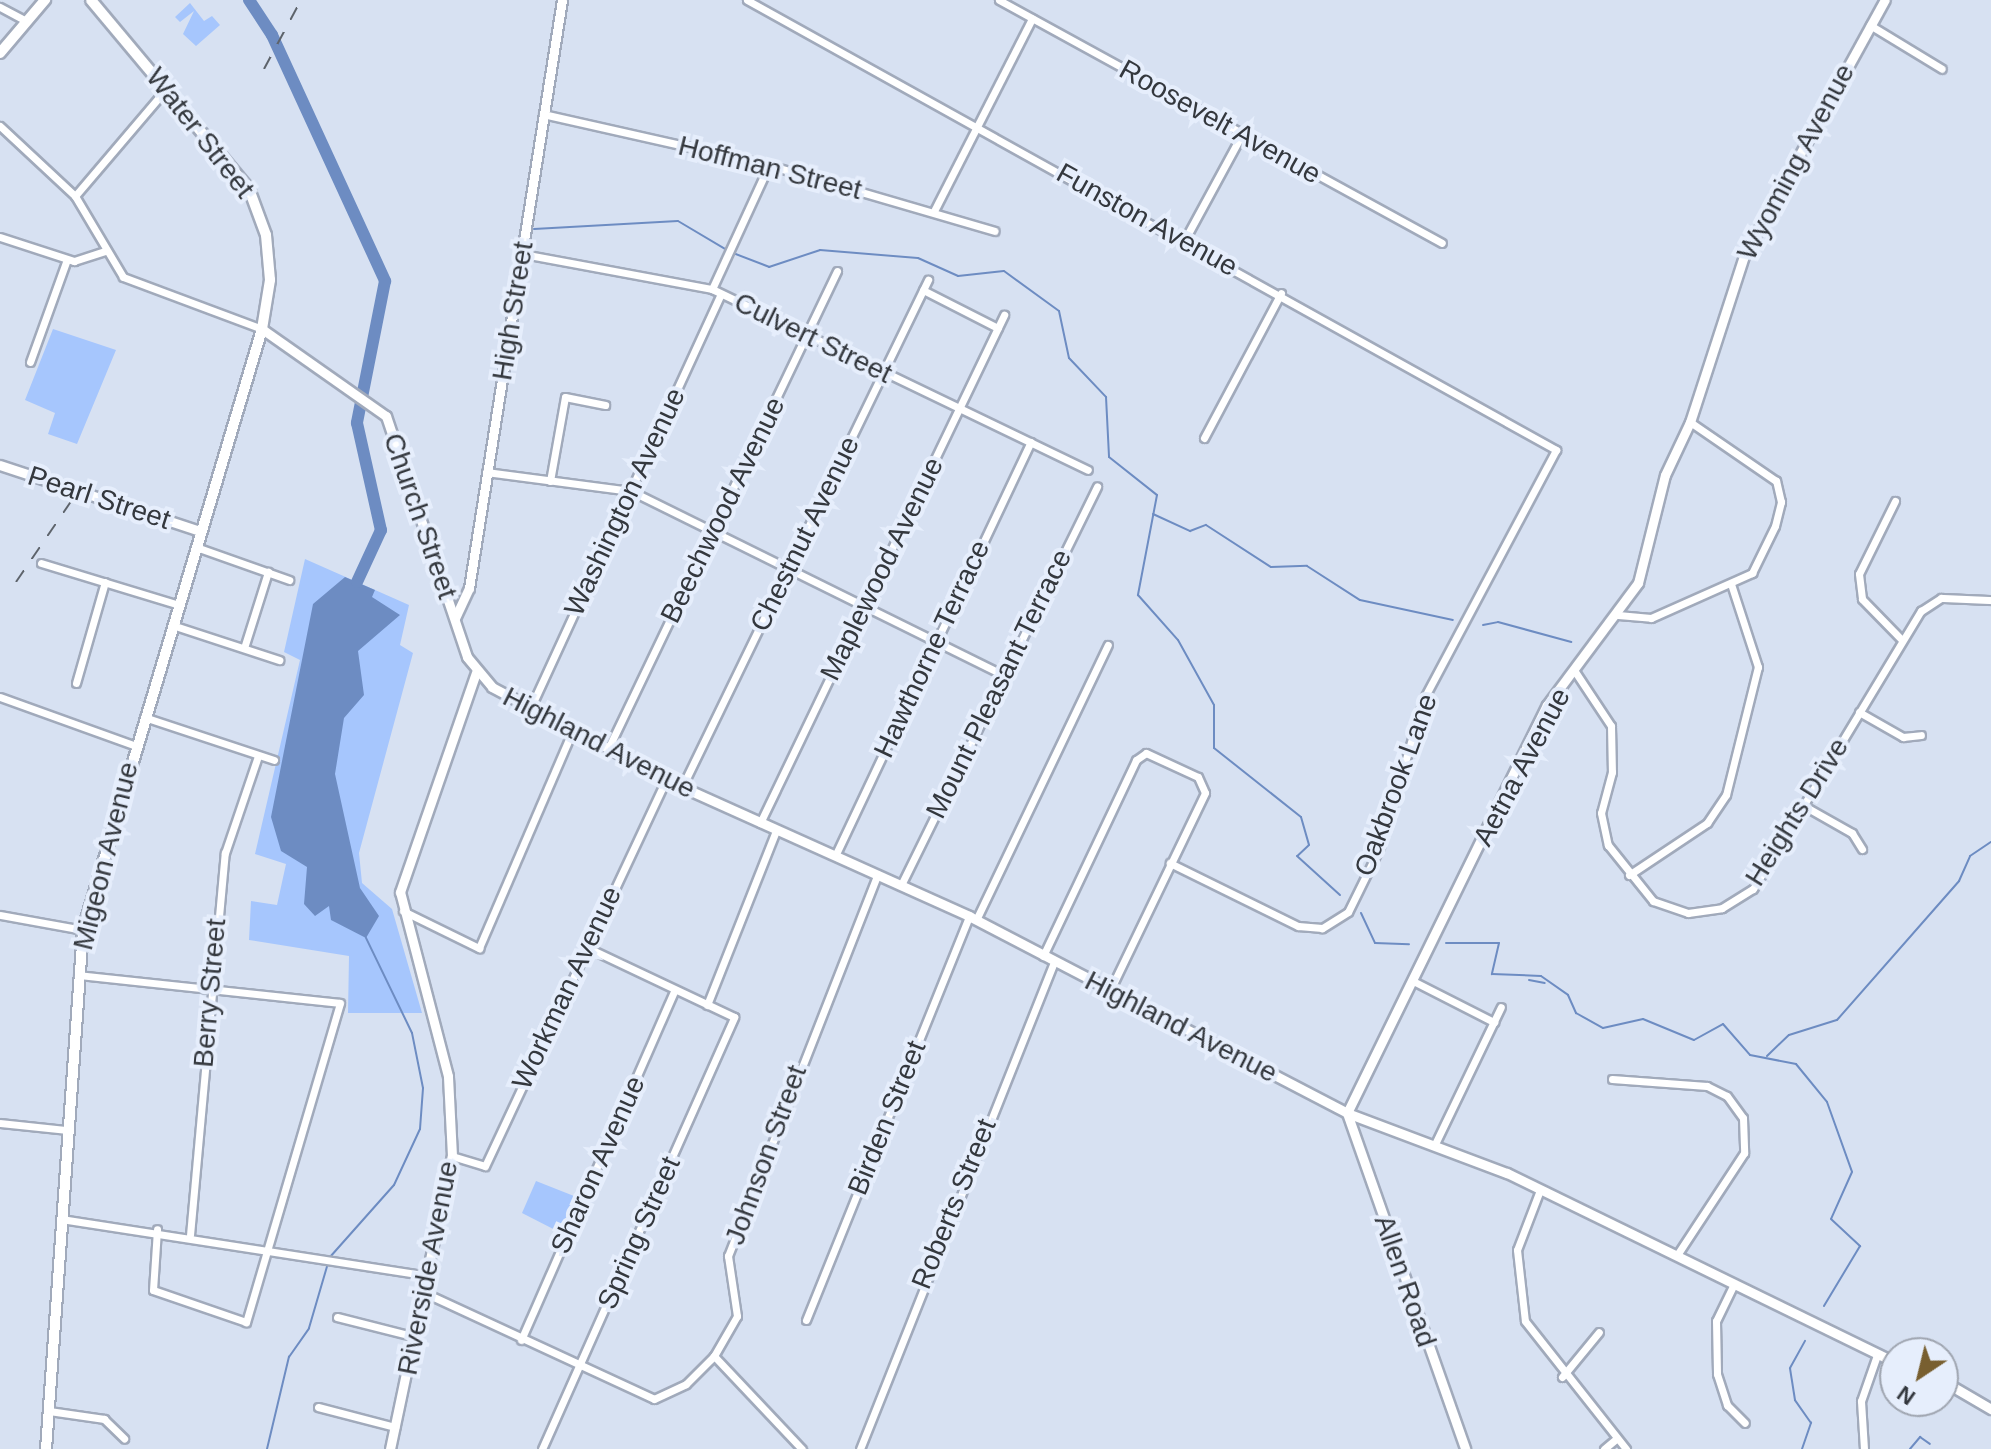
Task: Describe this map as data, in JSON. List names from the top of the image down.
{
  "streets": {
    "main road": ["Water Street", "Migeon Avenue"],
    "street": [
      "Roosevelt Avenue",
      "Wyoming Avenue",
      "Hoffman Street",
      "Funston Avenue",
      "High Street",
      "Culvert Street",
      "Pearl Street",
      "Washington Avenue",
      "Beechwood Avenue",
      "Church Street",
      "Chestnut Avenue",
      "Maplewood Avenue",
      "Hawthorne Terrace",
      "Mount Pleasant Terrace",
      "Highland Avenue",
      "Aetna Avenue",
      "Oakbrook Lane",
      "Heights Drive",
      "Workman Avenue",
      "Berry Street",
      "Birden Street",
      "Johnson Street",
      "Sharon Avenue",
      "Roberts Street",
      "Spring Street",
      "Riverside Avenue",
      "Allen Road"
    ]
  },
  "crossings": [
    ["Water Street", "Church Street"],
    ["Water Street", "Migeon Avenue"],
    ["Wyoming Avenue", "Aetna Avenue"],
    ["Hoffman Street", "High Street"],
    ["Funston Avenue", "Oakbrook Lane"],
    ["High Street", "Culvert Street"],
    ["High Street", "Church Street"],
    ["Culvert Street", "Washington Avenue"],
    ["Culvert Street", "Beechwood Avenue"],
    ["Culvert Street", "Chestnut Avenue"],
    ["Culvert Street", "Maplewood Avenue"],
    ["Culvert Street", "Hawthorne Terrace"],
    ["Pearl Street", "Migeon Avenue"],
    ["Washington Avenue", "Highland Avenue"],
    ["Beechwood Avenue", "Highland Avenue"],
    ["Church Street", "Highland Avenue"],
    ["Church Street", "Migeon Avenue"],
    ["Church Street", "Riverside Avenue"],
    ["Chestnut Avenue", "Highland Avenue"],
    ["Maplewood Avenue", "Highland Avenue"],
    ["Hawthorne Terrace", "Highland Avenue"],
    ["Mount Pleasant Terrace", "Highland Avenue"],
    ["Highland Avenue", "Aetna Avenue"],
    ["Highland Avenue", "Workman Avenue"],
    ["Highland Avenue", "Birden Street"],
    ["Highland Avenue", "Johnson Street"],
    ["Highland Avenue", "Roberts Street"],
    ["Highland Avenue", "Riverside Avenue"],
    ["Highland Avenue", "Allen Road"],
    ["Aetna Avenue", "Heights Drive"],
    ["Aetna Avenue", "Allen Road"],
    ["Workman Avenue", "Riverside Avenue"],
    ["Johnson Street", "Spring Street"]
  ],
  "north": "bottom left"
}
